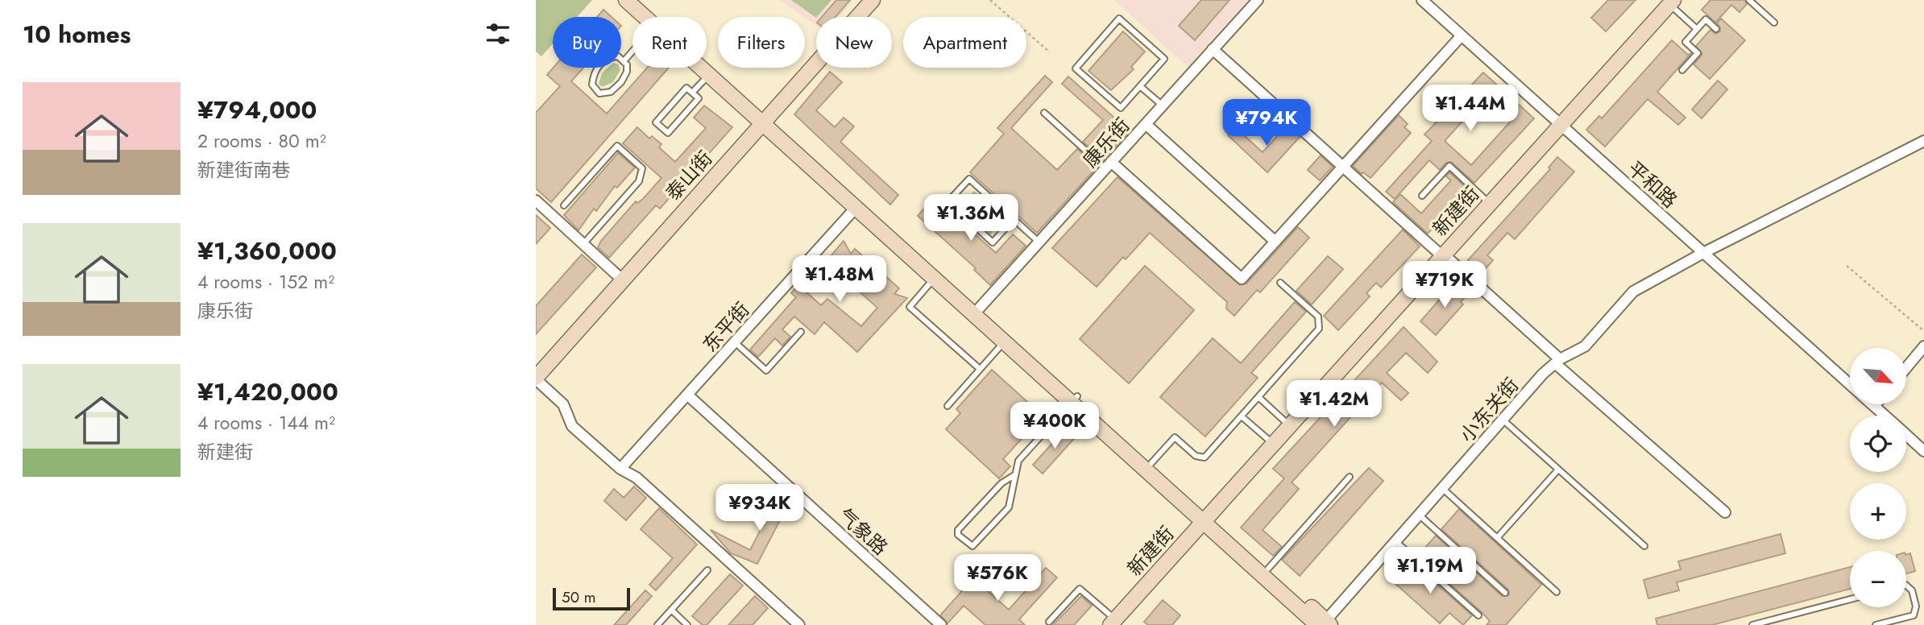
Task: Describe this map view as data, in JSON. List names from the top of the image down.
{
  "streets": {
    "main road": ["泰山街", "新建街"],
    "street": [
      "康乐街",
      "平和路",
      "东平街",
      "小东关街",
      "气象路"
    ]
  },
  "crossings": [
    ["平和路", "新建街"],
    ["平和路", "小东关街"],
    ["东平街", "气象路"]
  ],
  "scale_bar": "50 m",
  "north": "bottom right",
  "page": {
    "heading": "10 homes",
    "chip": [
      "Buy",
      "Rent",
      "Filters",
      "New",
      "Apartment"
    ],
    "list": [
      {
        "name": "¥794,000",
        "note": "2 rooms · 80 m² · 新建街南巷"
      },
      {
        "name": "¥1,360,000",
        "note": "4 rooms · 152 m² · 康乐街"
      },
      {
        "name": "¥1,420,000",
        "note": "4 rooms · 144 m² · 新建街"
      }
    ],
    "price": [
      "¥1.44M",
      "¥794K",
      "¥1.36M",
      "¥1.48M",
      "¥719K",
      "¥1.42M",
      "¥400K",
      "¥934K",
      "¥1.19M",
      "¥576K"
    ],
    "map_buttons": ["+", "−"],
    "scale": "50 m"
  }
}
